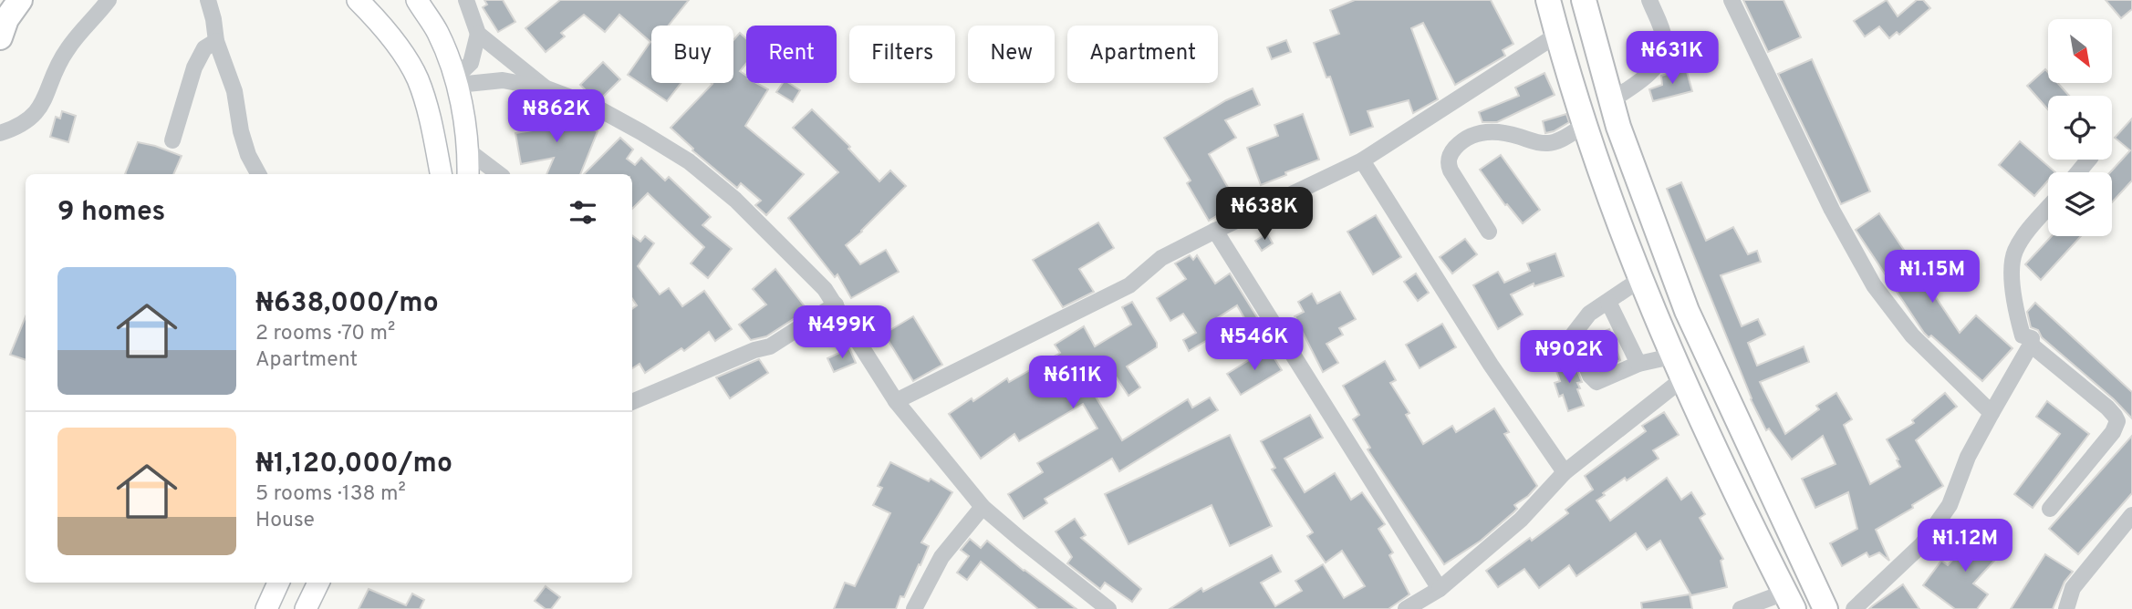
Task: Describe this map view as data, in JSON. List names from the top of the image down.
{
  "north": "bottom right",
  "page": {
    "chip": [
      "Buy",
      "Rent",
      "Filters",
      "New",
      "Apartment"
    ],
    "price": [
      "₦631K",
      "₦862K",
      "₦638K",
      "₦1.15M",
      "₦499K",
      "₦546K",
      "₦902K",
      "₦611K",
      "₦1.12M"
    ],
    "heading": "9 homes",
    "list": [
      {
        "name": "₦638,000/mo",
        "note": "2 rooms · 70 m² · Apartment"
      },
      {
        "name": "₦1,120,000/mo",
        "note": "5 rooms · 138 m² · House"
      }
    ]
  }
}
